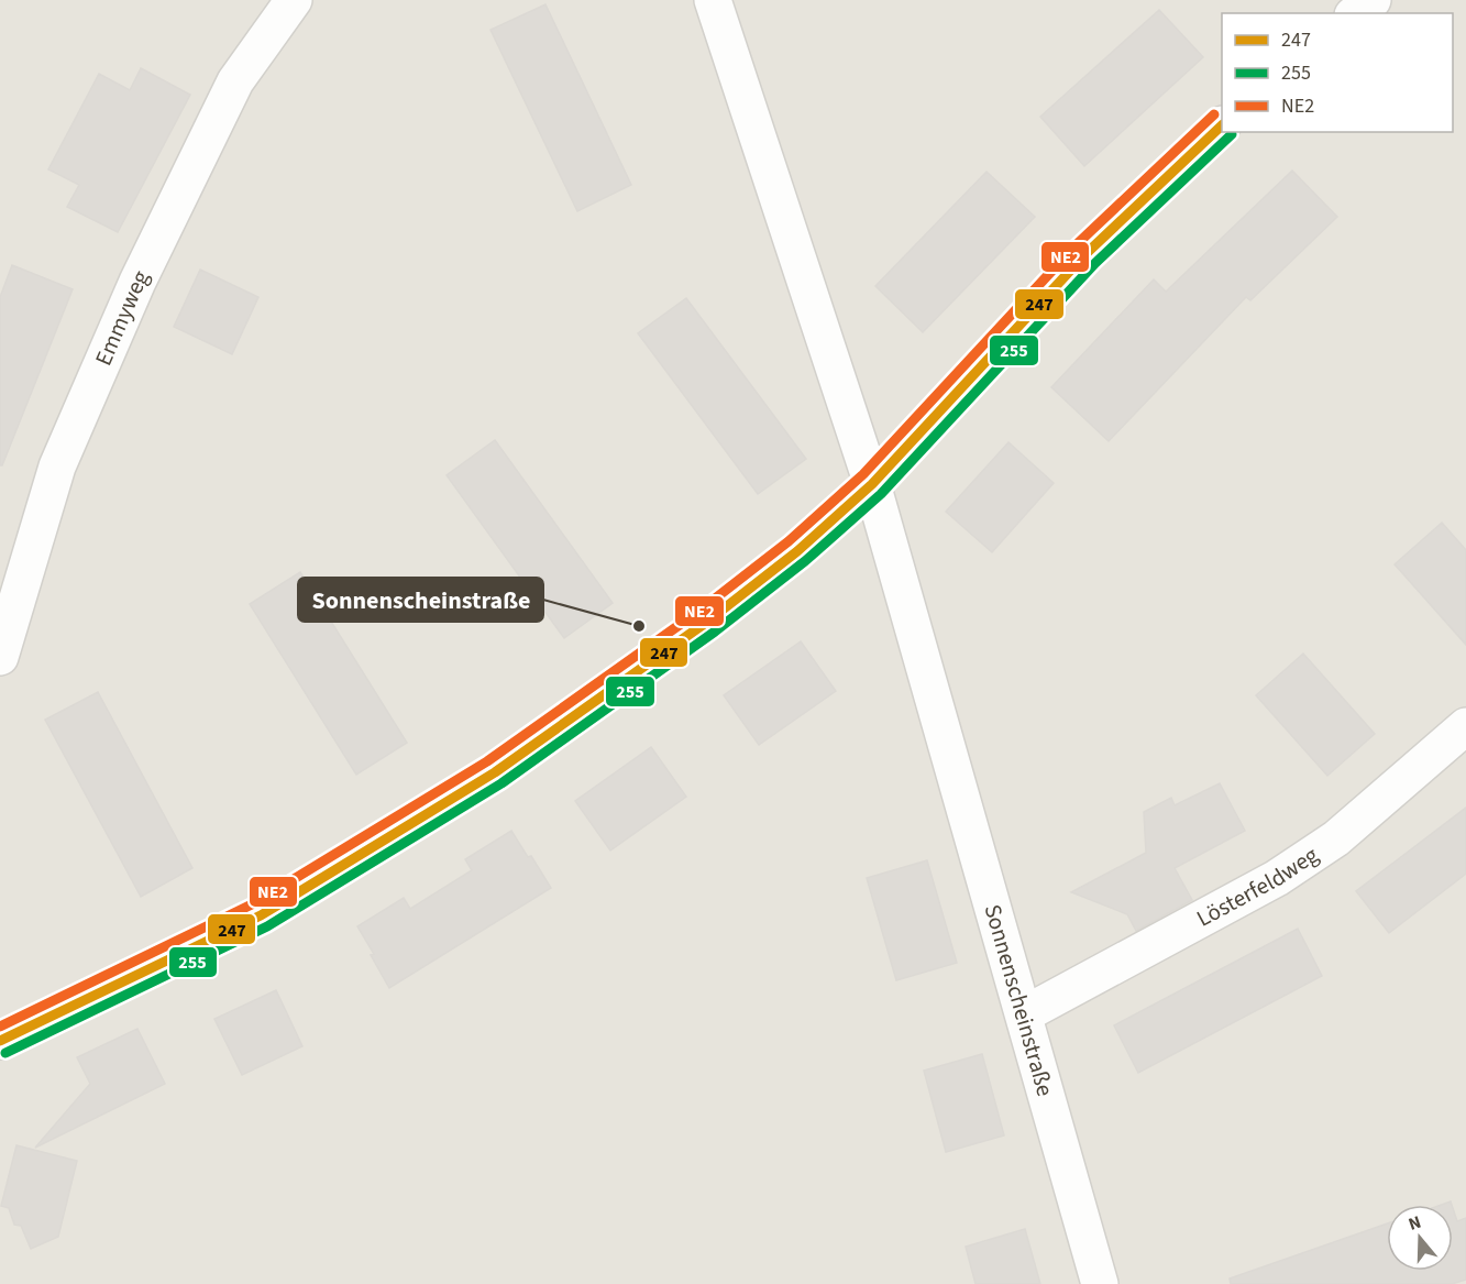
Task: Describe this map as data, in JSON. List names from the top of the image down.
{
  "streets": {
    "street": ["Emmyweg", "Lösterfeldweg", "Sonnenscheinstraße"]
  },
  "crossings": [
    ["Lösterfeldweg", "Sonnenscheinstraße"]
  ],
  "places": ["Sonnenscheinstraße"],
  "lines": ["transit line NE2", "transit line 247", "transit line 255"],
  "legend": ["247", "255", "NE2"],
  "north": "top"
}
